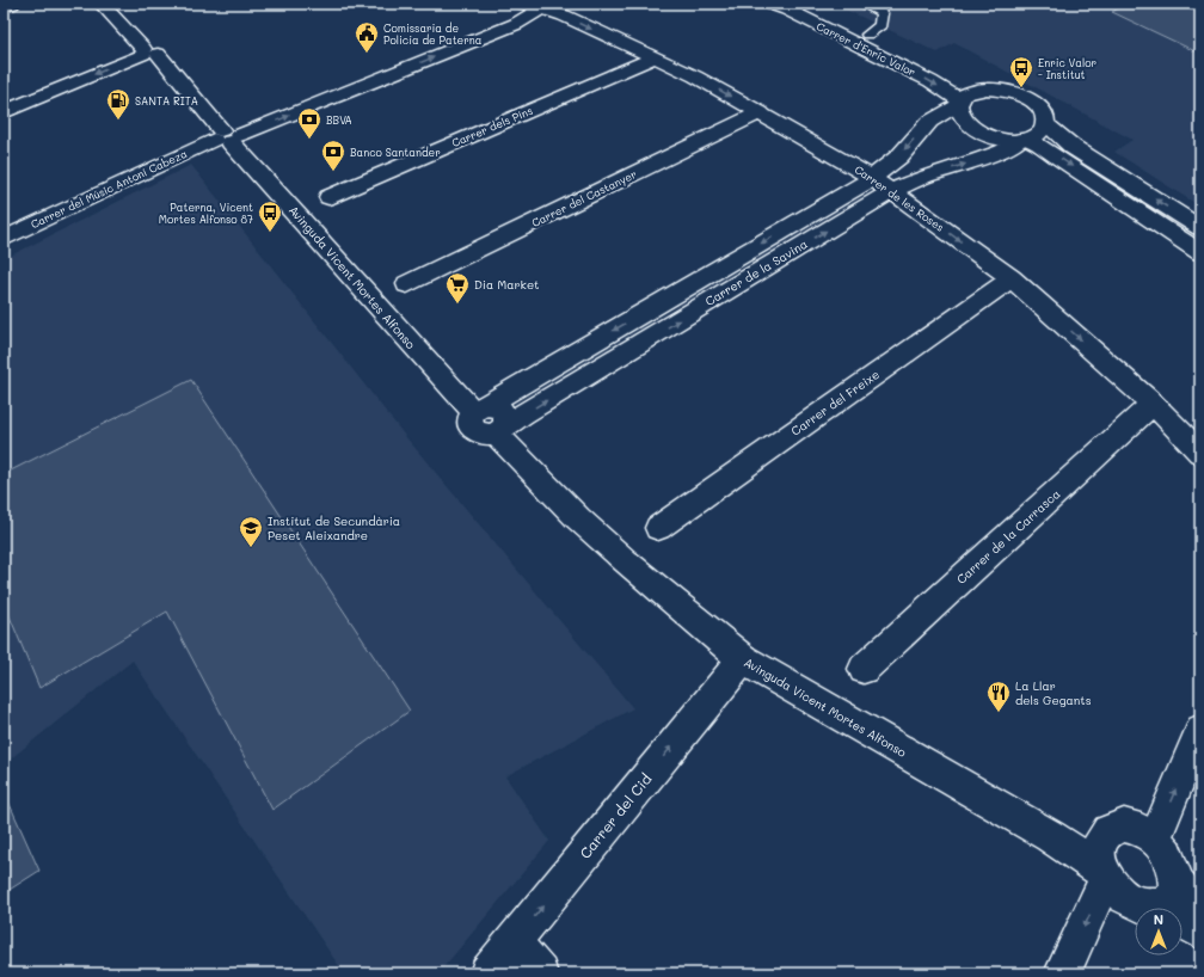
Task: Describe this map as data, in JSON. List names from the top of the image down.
{
  "streets": {
    "street": [
      "Carrer d'Enric Valor",
      "Carrer dels Pins",
      "Carrer del Músic Antoni Cabeza",
      "Carrer del Castanyer",
      "Carrer de les Roses",
      "Carrer de la Savina",
      "Avinguda Vicent Mortes Alfonso",
      "Carrer del Freixe",
      "Carrer de la Carrasca",
      "Carrer del Cid"
    ]
  },
  "crossings": [
    ["Carrer d'Enric Valor", "Carrer de la Savina"],
    ["Carrer dels Pins", "Carrer de les Roses"],
    ["Carrer del Músic Antoni Cabeza", "Carrer de les Roses"],
    ["Carrer del Músic Antoni Cabeza", "Avinguda Vicent Mortes Alfonso"],
    ["Carrer del Castanyer", "Carrer de les Roses"],
    ["Carrer de les Roses", "Carrer de la Savina"],
    ["Carrer de les Roses", "Carrer del Freixe"],
    ["Carrer de les Roses", "Carrer de la Carrasca"],
    ["Carrer de la Savina", "Avinguda Vicent Mortes Alfonso"],
    ["Avinguda Vicent Mortes Alfonso", "Carrer del Cid"]
  ],
  "one_way": ["Carrer del Músic Antoni Cabeza", "Carrer del Cid"],
  "places": {
    "public building": ["Comissaria de Policia de Paterna"],
    "bus stop": ["Enric Valor - Institut", "Paterna, Vicent Mortes Alfonso 87"],
    "fuel station": ["SANTA RITA"],
    "bank": ["BBVA", "Banco Santander"],
    "supermarket": ["Dia Market"],
    "school or university": ["Institut de Secundària Peset Aleixandre"],
    "restaurant": ["La Llar dels Gegants"]
  },
  "north": "top"
}
